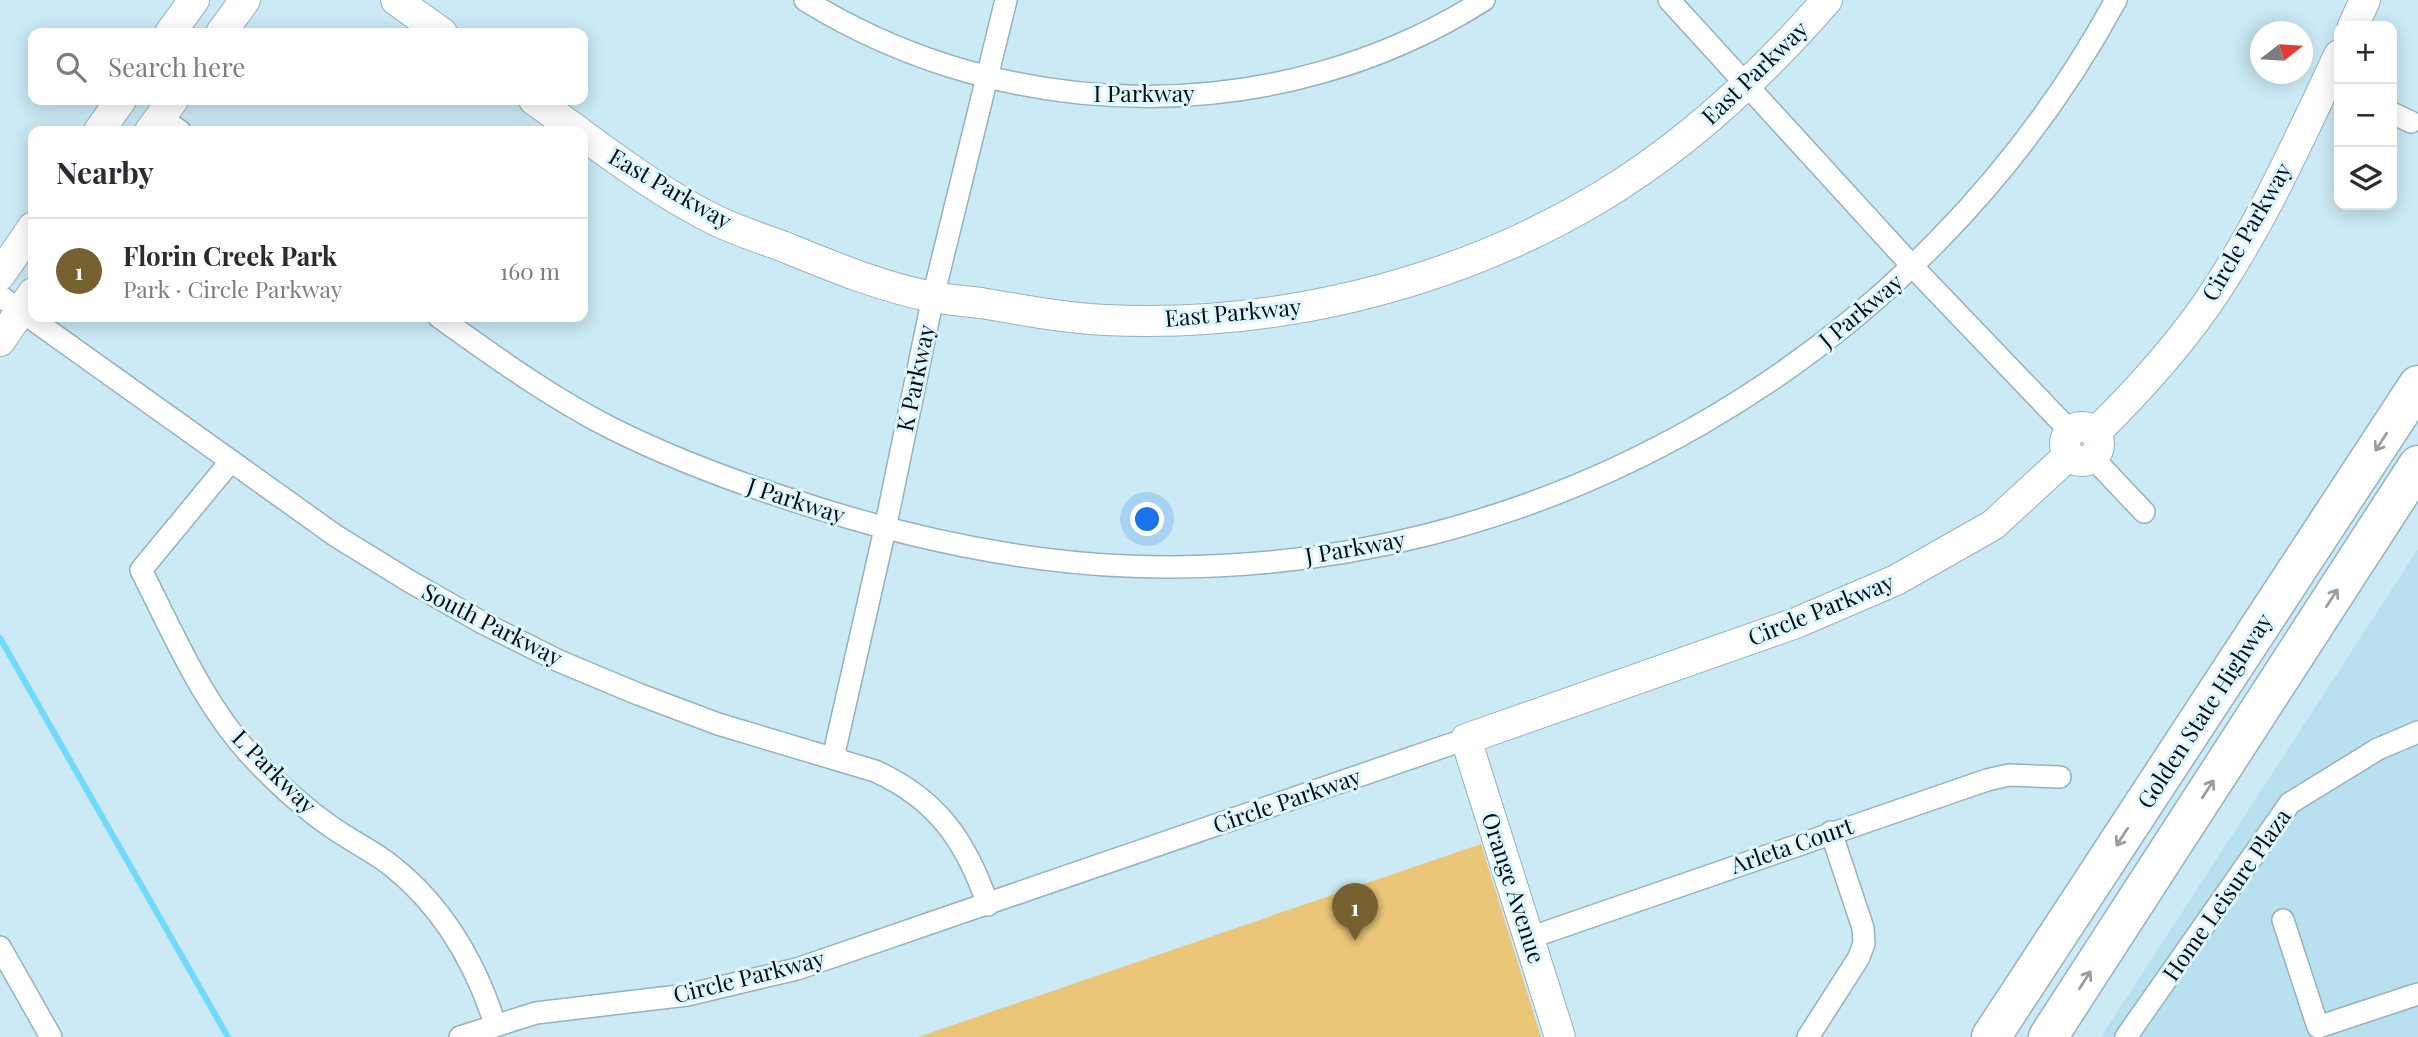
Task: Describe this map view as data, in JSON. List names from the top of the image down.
{
  "streets": {
    "highway": ["Golden State Highway"],
    "street": [
      "East Parkway",
      "I Parkway",
      "Circle Parkway",
      "J Parkway",
      "K Parkway",
      "South Parkway",
      "L Parkway",
      "Arleta Court",
      "Orange Avenue",
      "Home Leisure Plaza"
    ]
  },
  "crossings": [
    ["East Parkway", "K Parkway"],
    ["I Parkway", "K Parkway"],
    ["Circle Parkway", "South Parkway"],
    ["Circle Parkway", "L Parkway"],
    ["Circle Parkway", "Orange Avenue"],
    ["J Parkway", "K Parkway"],
    ["K Parkway", "South Parkway"],
    ["South Parkway", "L Parkway"],
    ["Arleta Court", "Orange Avenue"]
  ],
  "north": "right",
  "page": {
    "map_buttons": ["+", "−"],
    "search": "Search here",
    "heading": "Nearby",
    "list": [
      {
        "mark": "1",
        "name": "Florin Creek Park",
        "note": "Park · Circle Parkway",
        "value": "160 m"
      }
    ],
    "pins": "1"
  }
}
